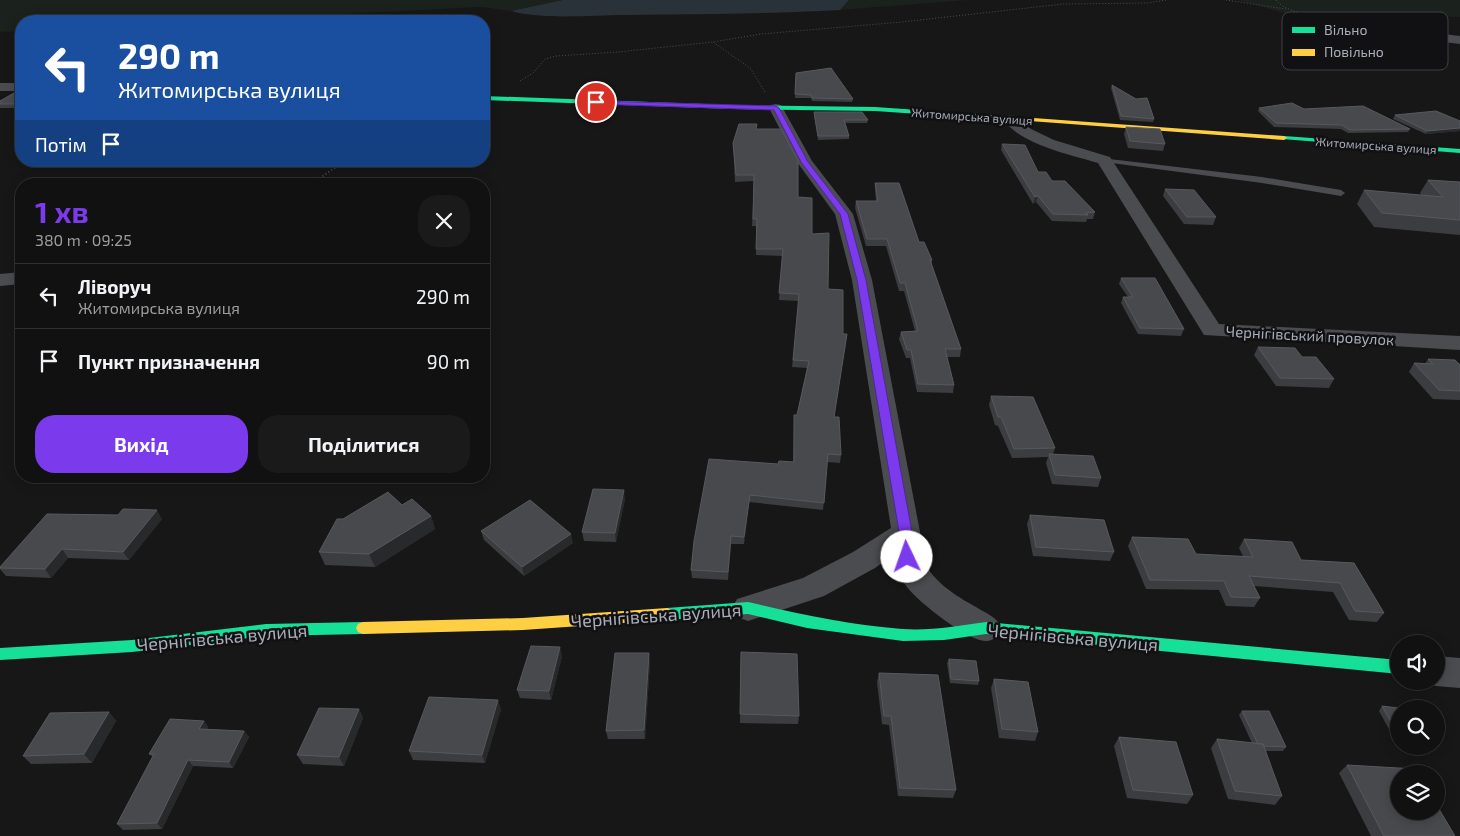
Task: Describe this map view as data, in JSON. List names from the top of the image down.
{
  "streets": {
    "street": ["Житомирська вулиця", "Чернігівський провулок", "Чернігівська вулиця"]
  },
  "legend": ["Вільно", "Повільно"],
  "page": {
    "turn": ["290 m", "Житомирська вулиця"],
    "then": "Потім",
    "heading": ["1 хв", "380 m · 09:25"],
    "list": [
      {
        "name": "Ліворуч",
        "note": "Житомирська вулиця",
        "value": "290 m"
      },
      {
        "name": "Пункт призначення",
        "value": "90 m"
      }
    ],
    "buttons": ["Вихід", "Поділитися"]
  }
}
